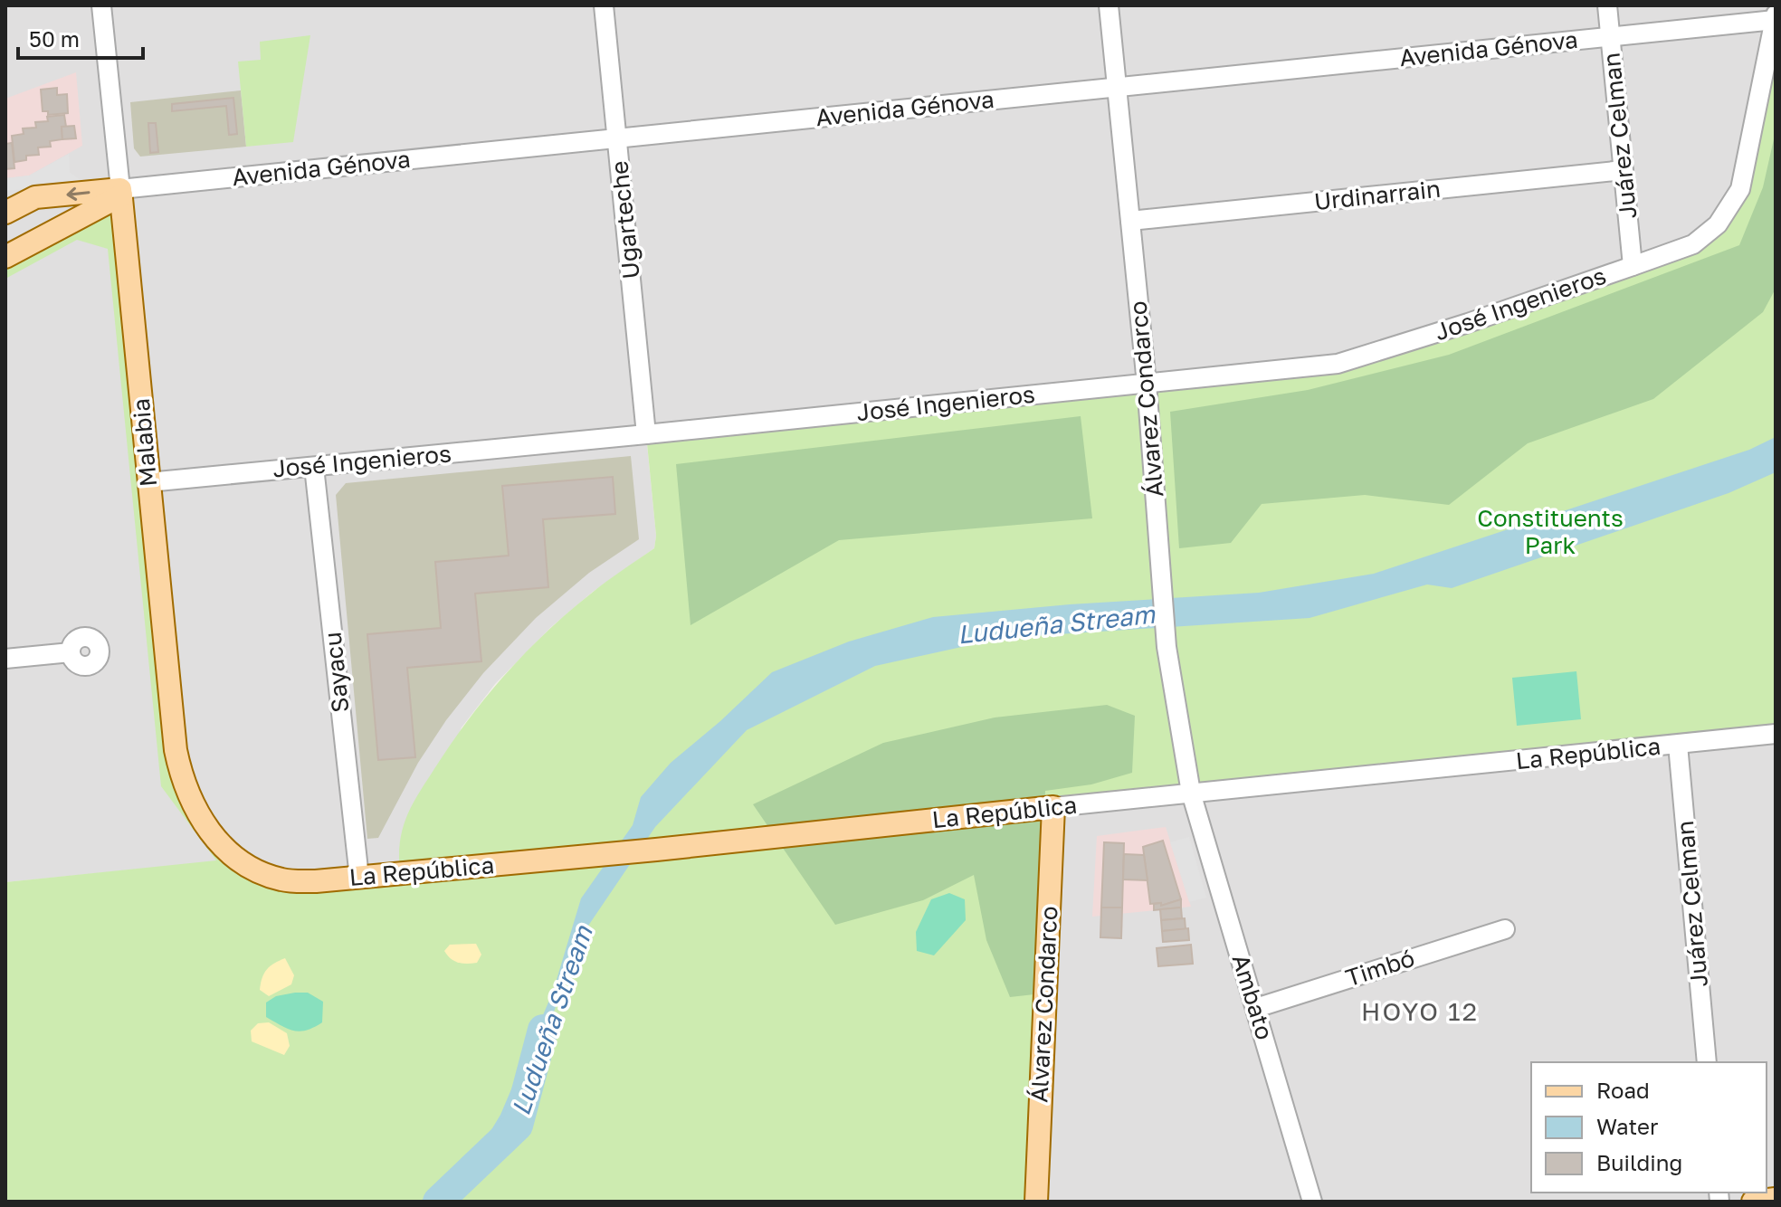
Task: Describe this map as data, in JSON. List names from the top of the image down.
{
  "streets": {
    "main road": [
      "Avenida Génova",
      "Álvarez Condarco",
      "Malabia",
      "La República"
    ],
    "street": [
      "Juárez Celman",
      "Urdinarrain",
      "Ugarteche",
      "José Ingenieros",
      "Sayacu",
      "Timbó",
      "Ambato"
    ]
  },
  "crossings": [
    ["Avenida Génova", "Juárez Celman"],
    ["Avenida Génova", "Ugarteche"],
    ["Avenida Génova", "José Ingenieros"],
    ["Avenida Génova", "Álvarez Condarco"],
    ["Avenida Génova", "Malabia"],
    ["Juárez Celman", "Urdinarrain"],
    ["Juárez Celman", "José Ingenieros"],
    ["Juárez Celman", "La República"],
    ["Urdinarrain", "Álvarez Condarco"],
    ["Ugarteche", "José Ingenieros"],
    ["José Ingenieros", "Álvarez Condarco"],
    ["José Ingenieros", "Malabia"],
    ["José Ingenieros", "Sayacu"],
    ["Álvarez Condarco", "La República"],
    ["Álvarez Condarco", "Ambato"],
    ["Malabia", "La República"],
    ["Sayacu", "La República"],
    ["La República", "Ambato"],
    ["Timbó", "Ambato"]
  ],
  "districts": ["HOYO 12"],
  "water": ["Ludueña Stream"],
  "parks": ["Constituents Park"],
  "legend": ["Road", "Water", "Building"],
  "scale_bar": "50 m"
}
